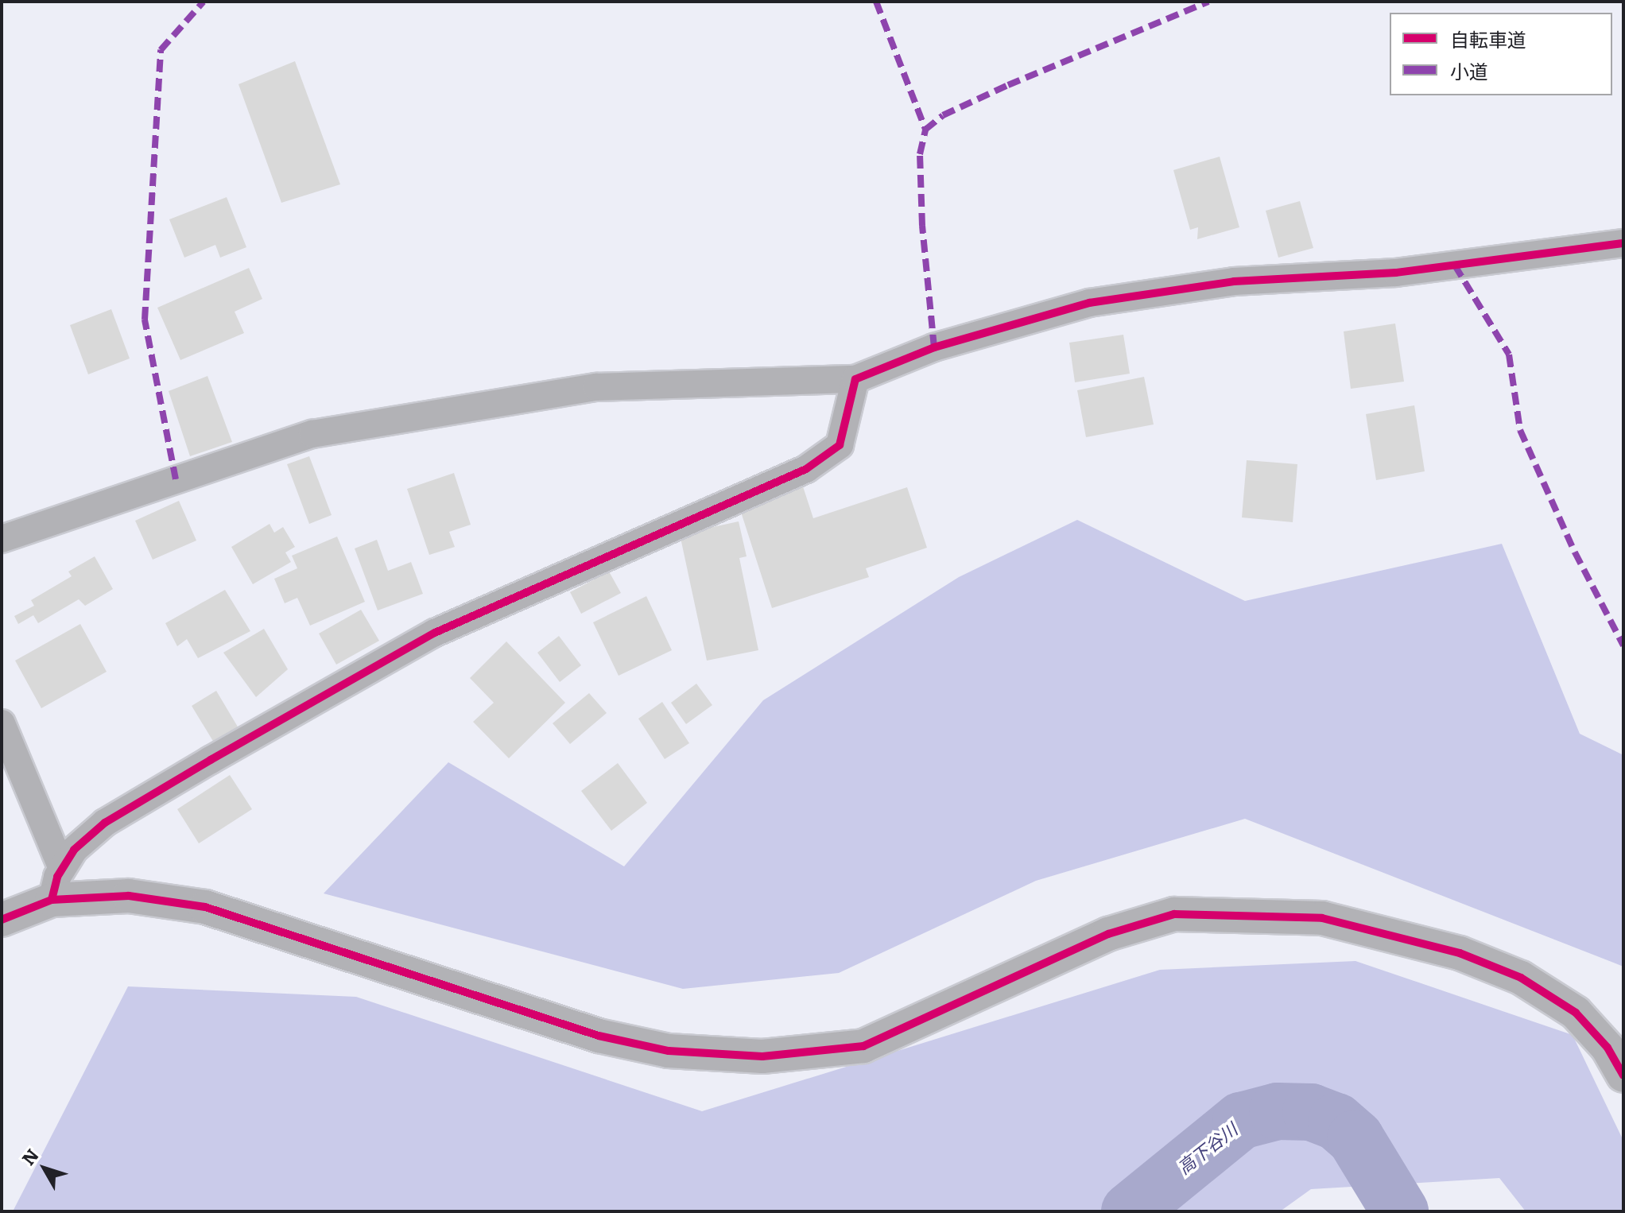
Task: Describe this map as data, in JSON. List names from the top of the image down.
{
  "water": ["高下谷川"],
  "legend": ["自転車道", "小道"],
  "north": "top left"
}
